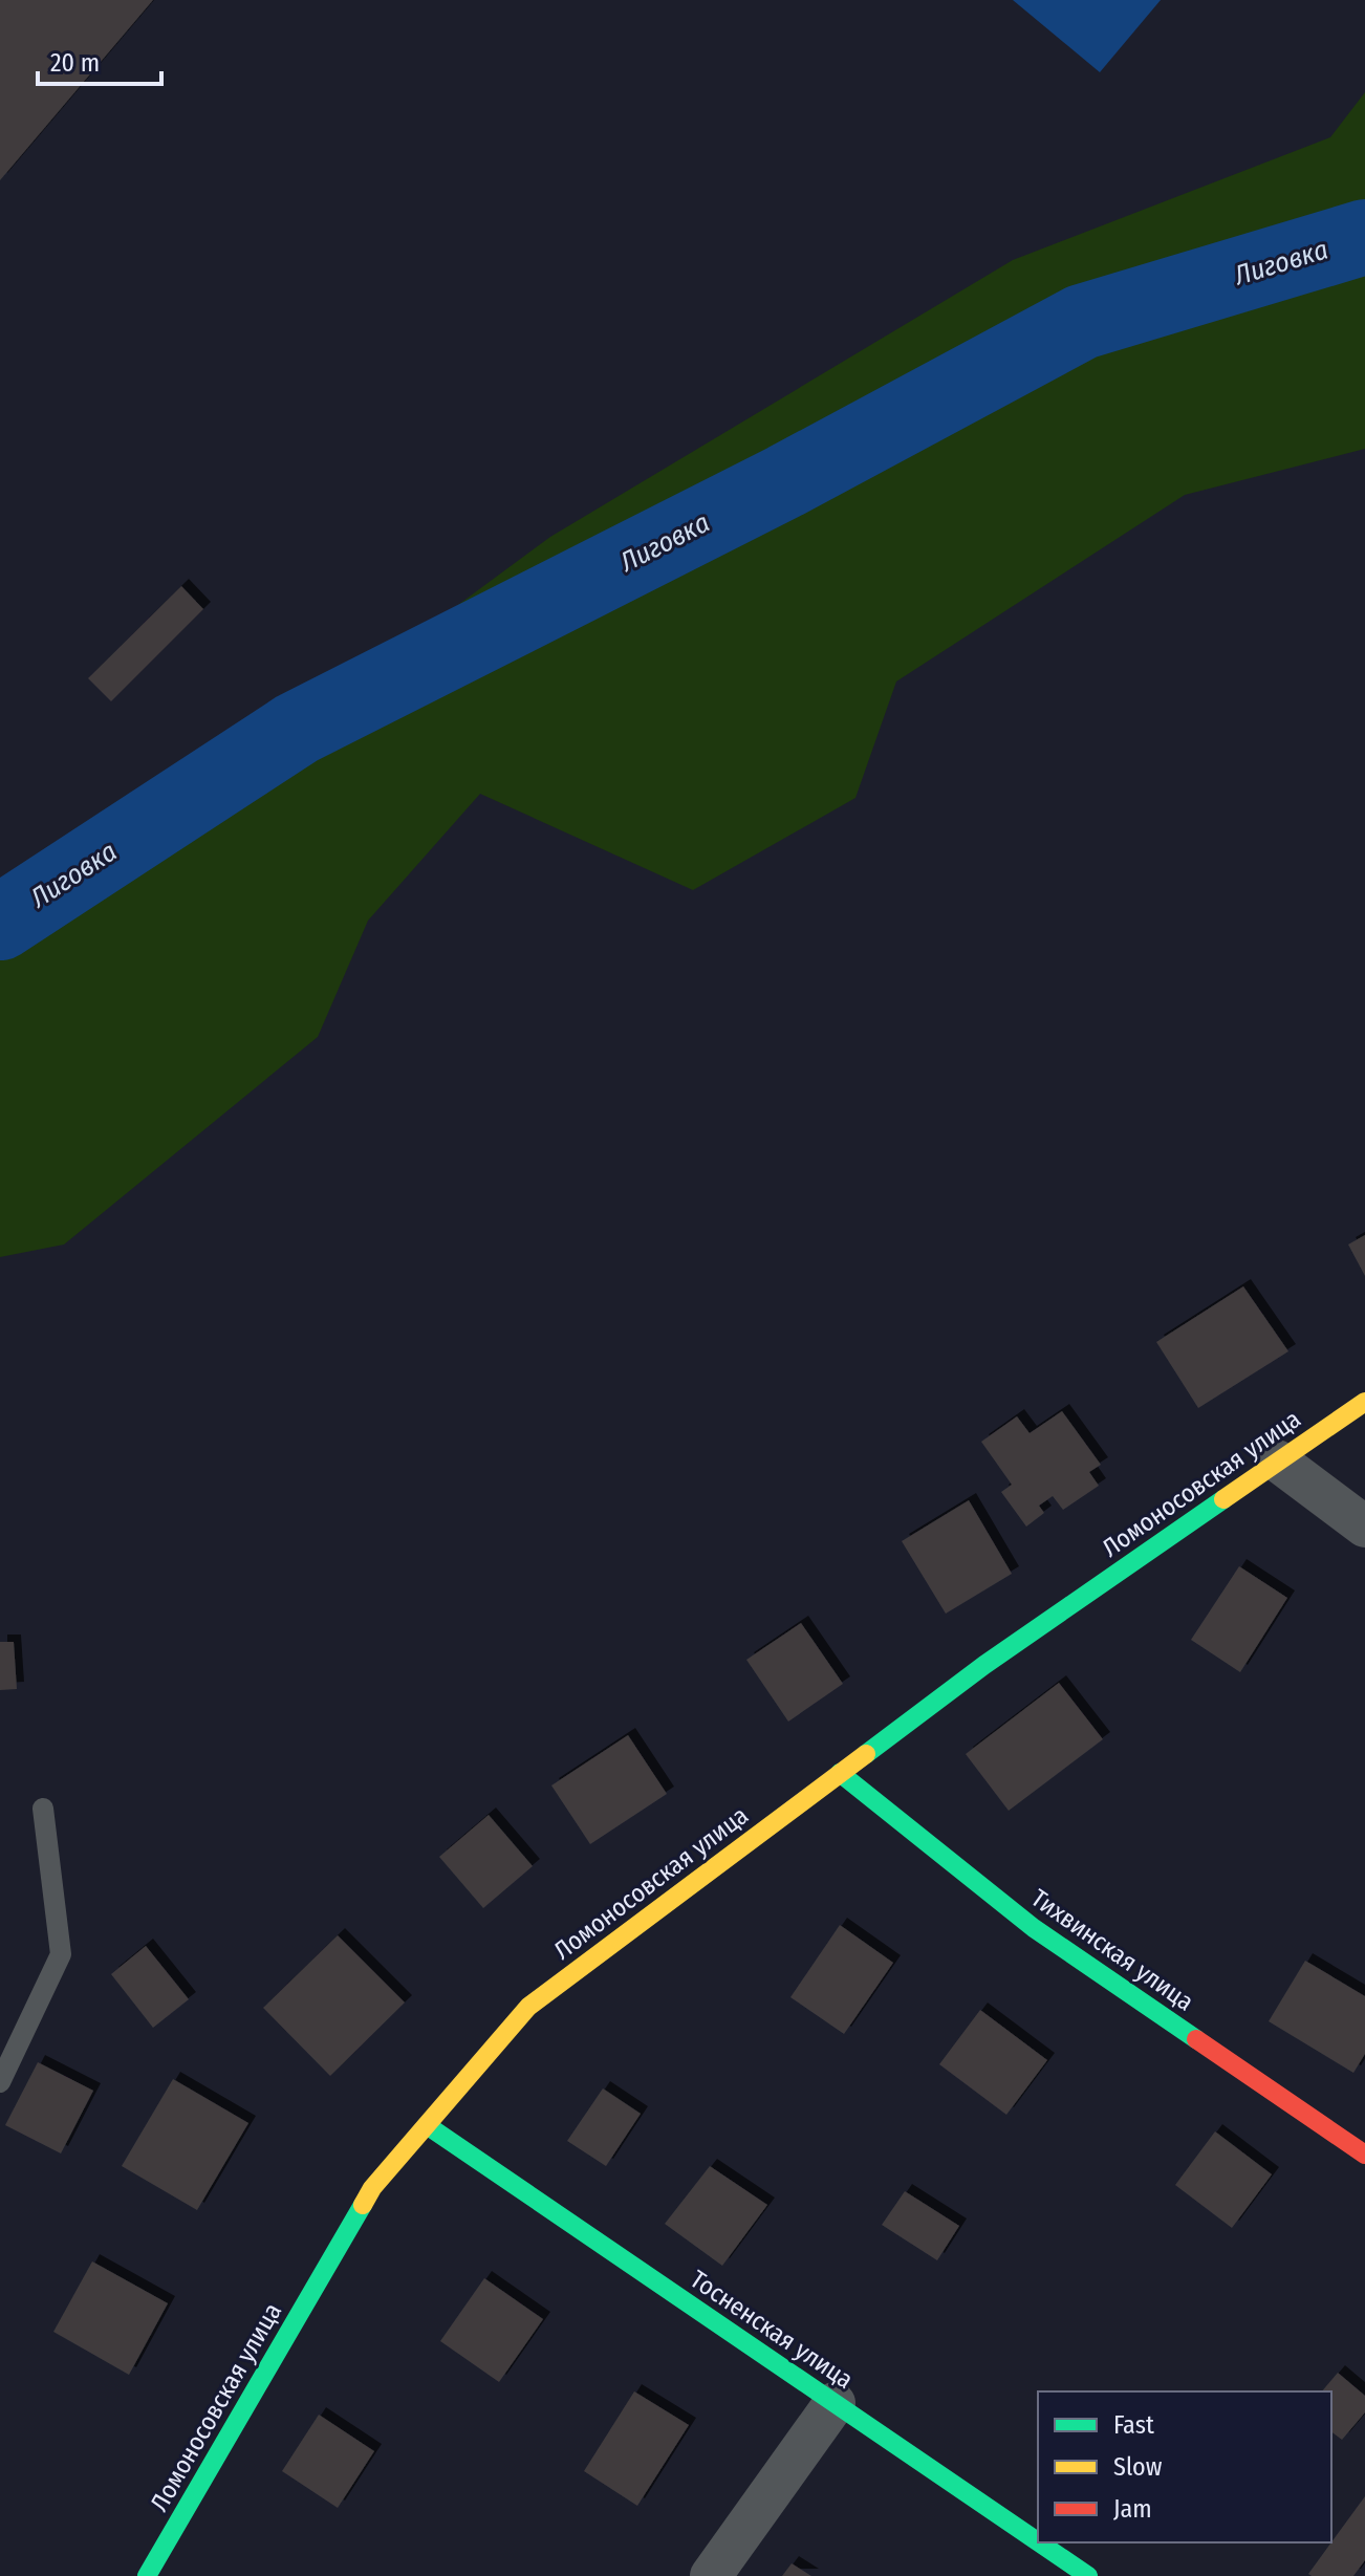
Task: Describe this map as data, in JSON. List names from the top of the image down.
{
  "streets": {
    "street": ["Ломоносовская улица", "Тихвинская улица", "Тосненская улица"]
  },
  "crossings": [
    ["Ломоносовская улица", "Тихвинская улица"],
    ["Ломоносовская улица", "Тосненская улица"]
  ],
  "water": ["Лиговка"],
  "legend": ["Fast", "Slow", "Jam"],
  "scale_bar": "20 m"
}
